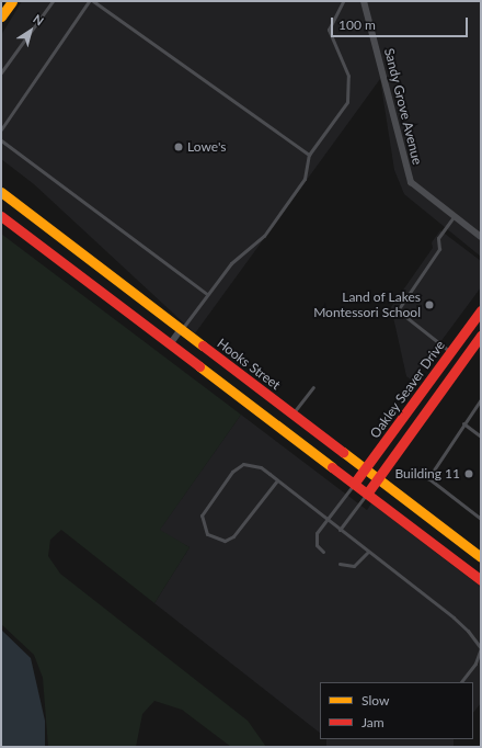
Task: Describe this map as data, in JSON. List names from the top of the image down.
{
  "streets": {
    "street": ["Sandy Grove Avenue", "Hooks Street", "Oakley Seaver Drive"]
  },
  "crossings": [
    ["Hooks Street", "Oakley Seaver Drive"]
  ],
  "places": ["Lowe's", "Land of Lakes Montessori School", "Building 11"],
  "legend": ["Slow", "Jam"],
  "scale_bar": "100 m",
  "north": "top right"
}
